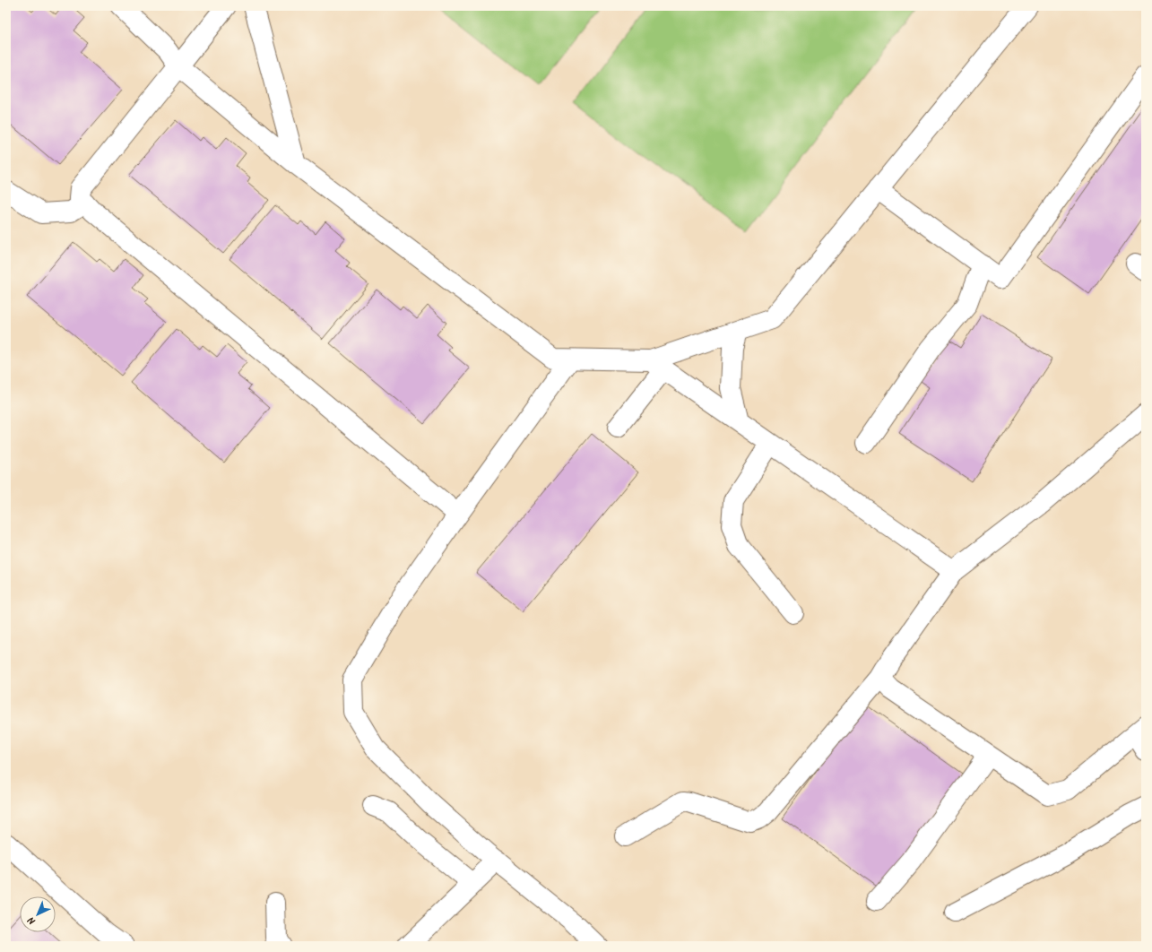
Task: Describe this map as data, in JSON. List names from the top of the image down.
{
  "north": "bottom left"
}
